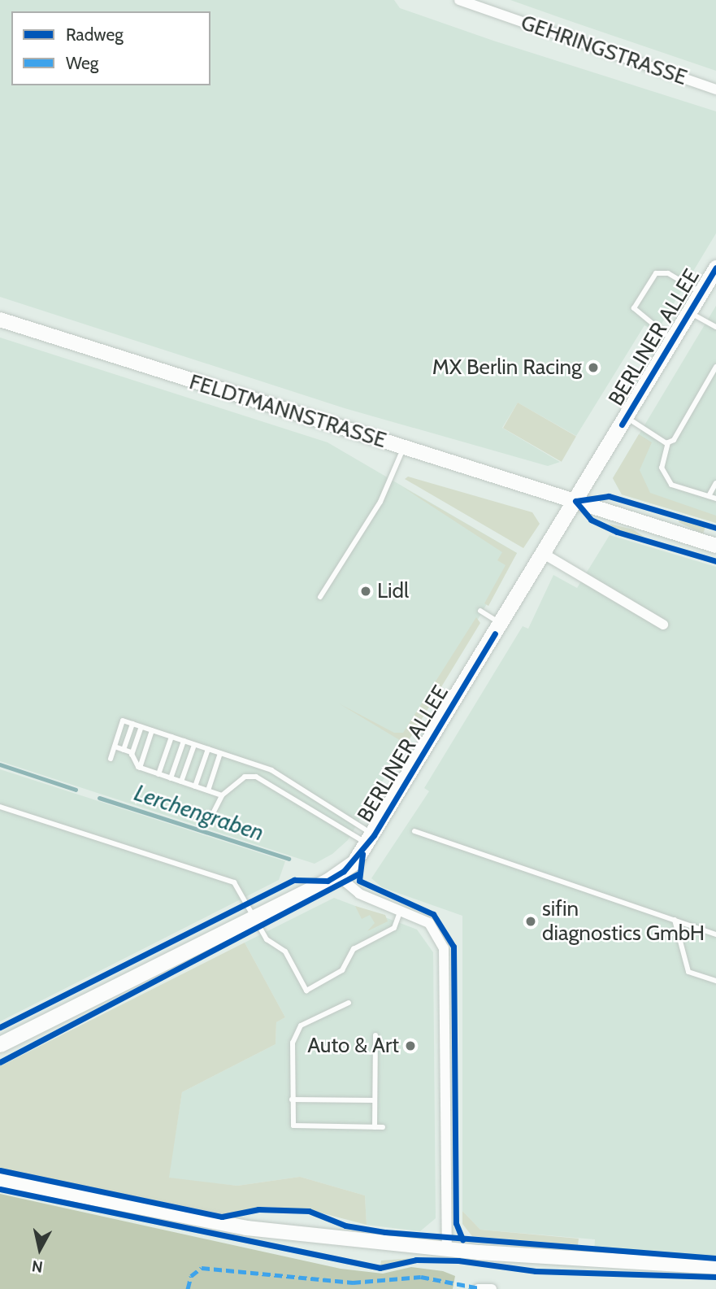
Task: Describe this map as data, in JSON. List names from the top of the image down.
{
  "streets": {
    "main road": ["BERLINER ALLEE"],
    "street": ["GEHRINGSTRASSE", "FELDTMANNSTRASSE"]
  },
  "crossings": [
    ["BERLINER ALLEE", "FELDTMANNSTRASSE"]
  ],
  "water": ["Lerchengraben"],
  "places": [
    "MX Berlin Racing",
    "Lidl",
    "sifin diagnostics GmbH",
    "Auto & Art"
  ],
  "legend": ["Radweg", "Weg"],
  "north": "bottom"
}
